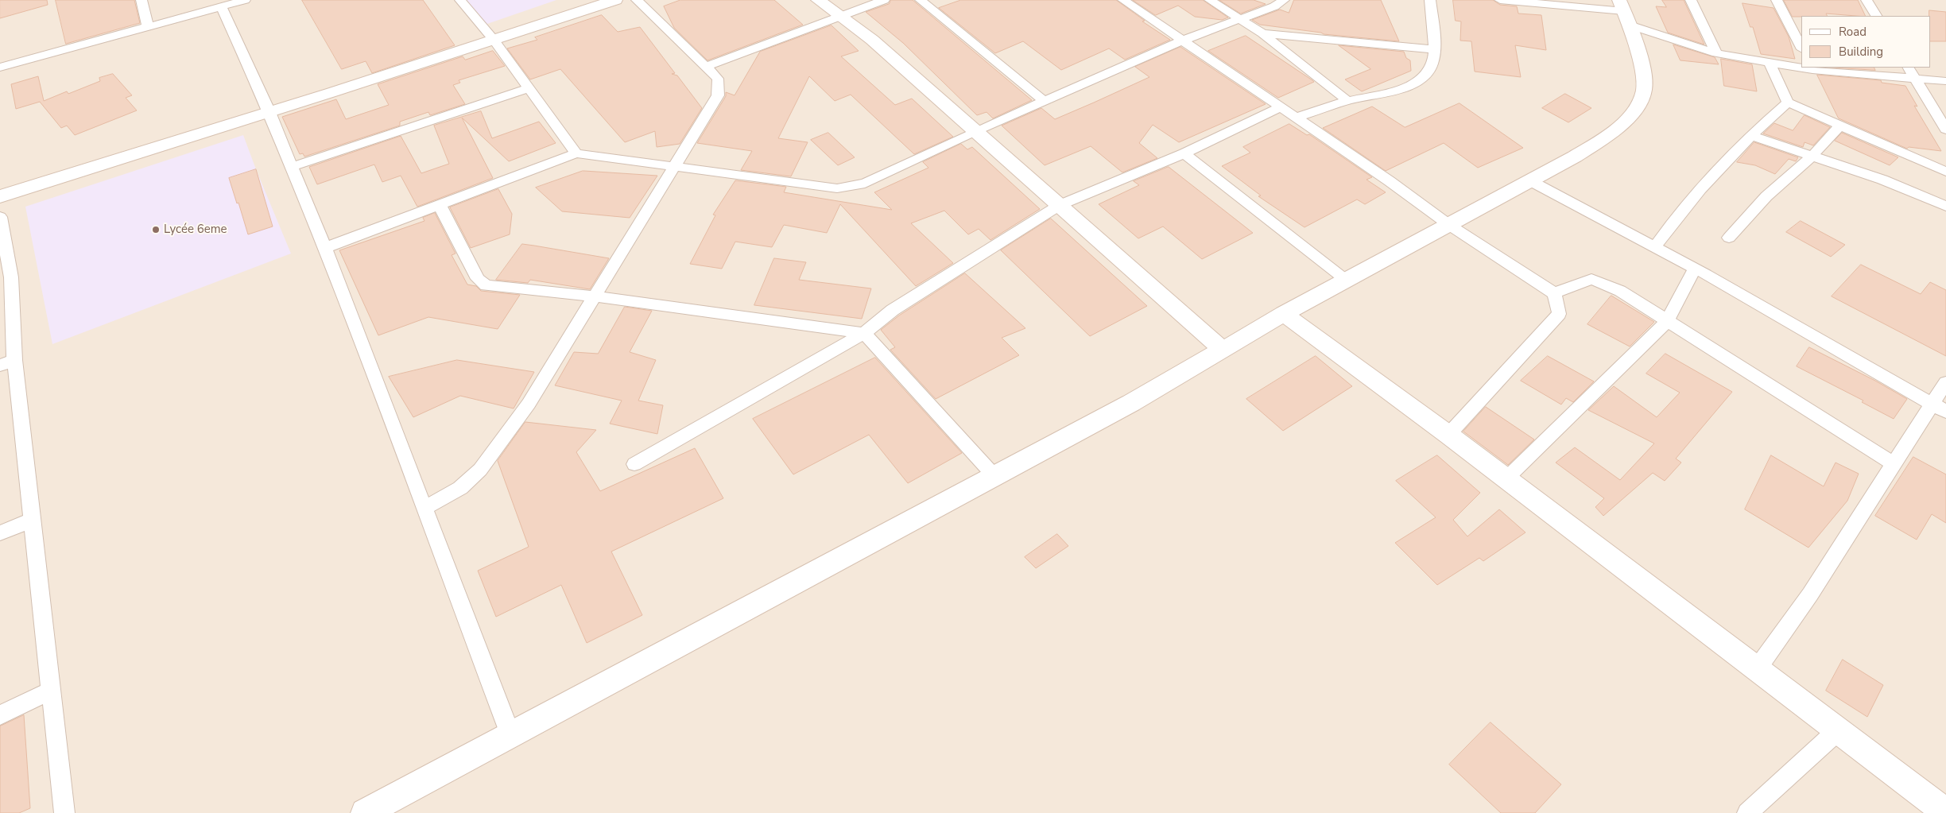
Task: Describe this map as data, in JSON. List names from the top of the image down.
{
  "places": ["Lycée 6eme"],
  "legend": ["Road", "Building"]
}
